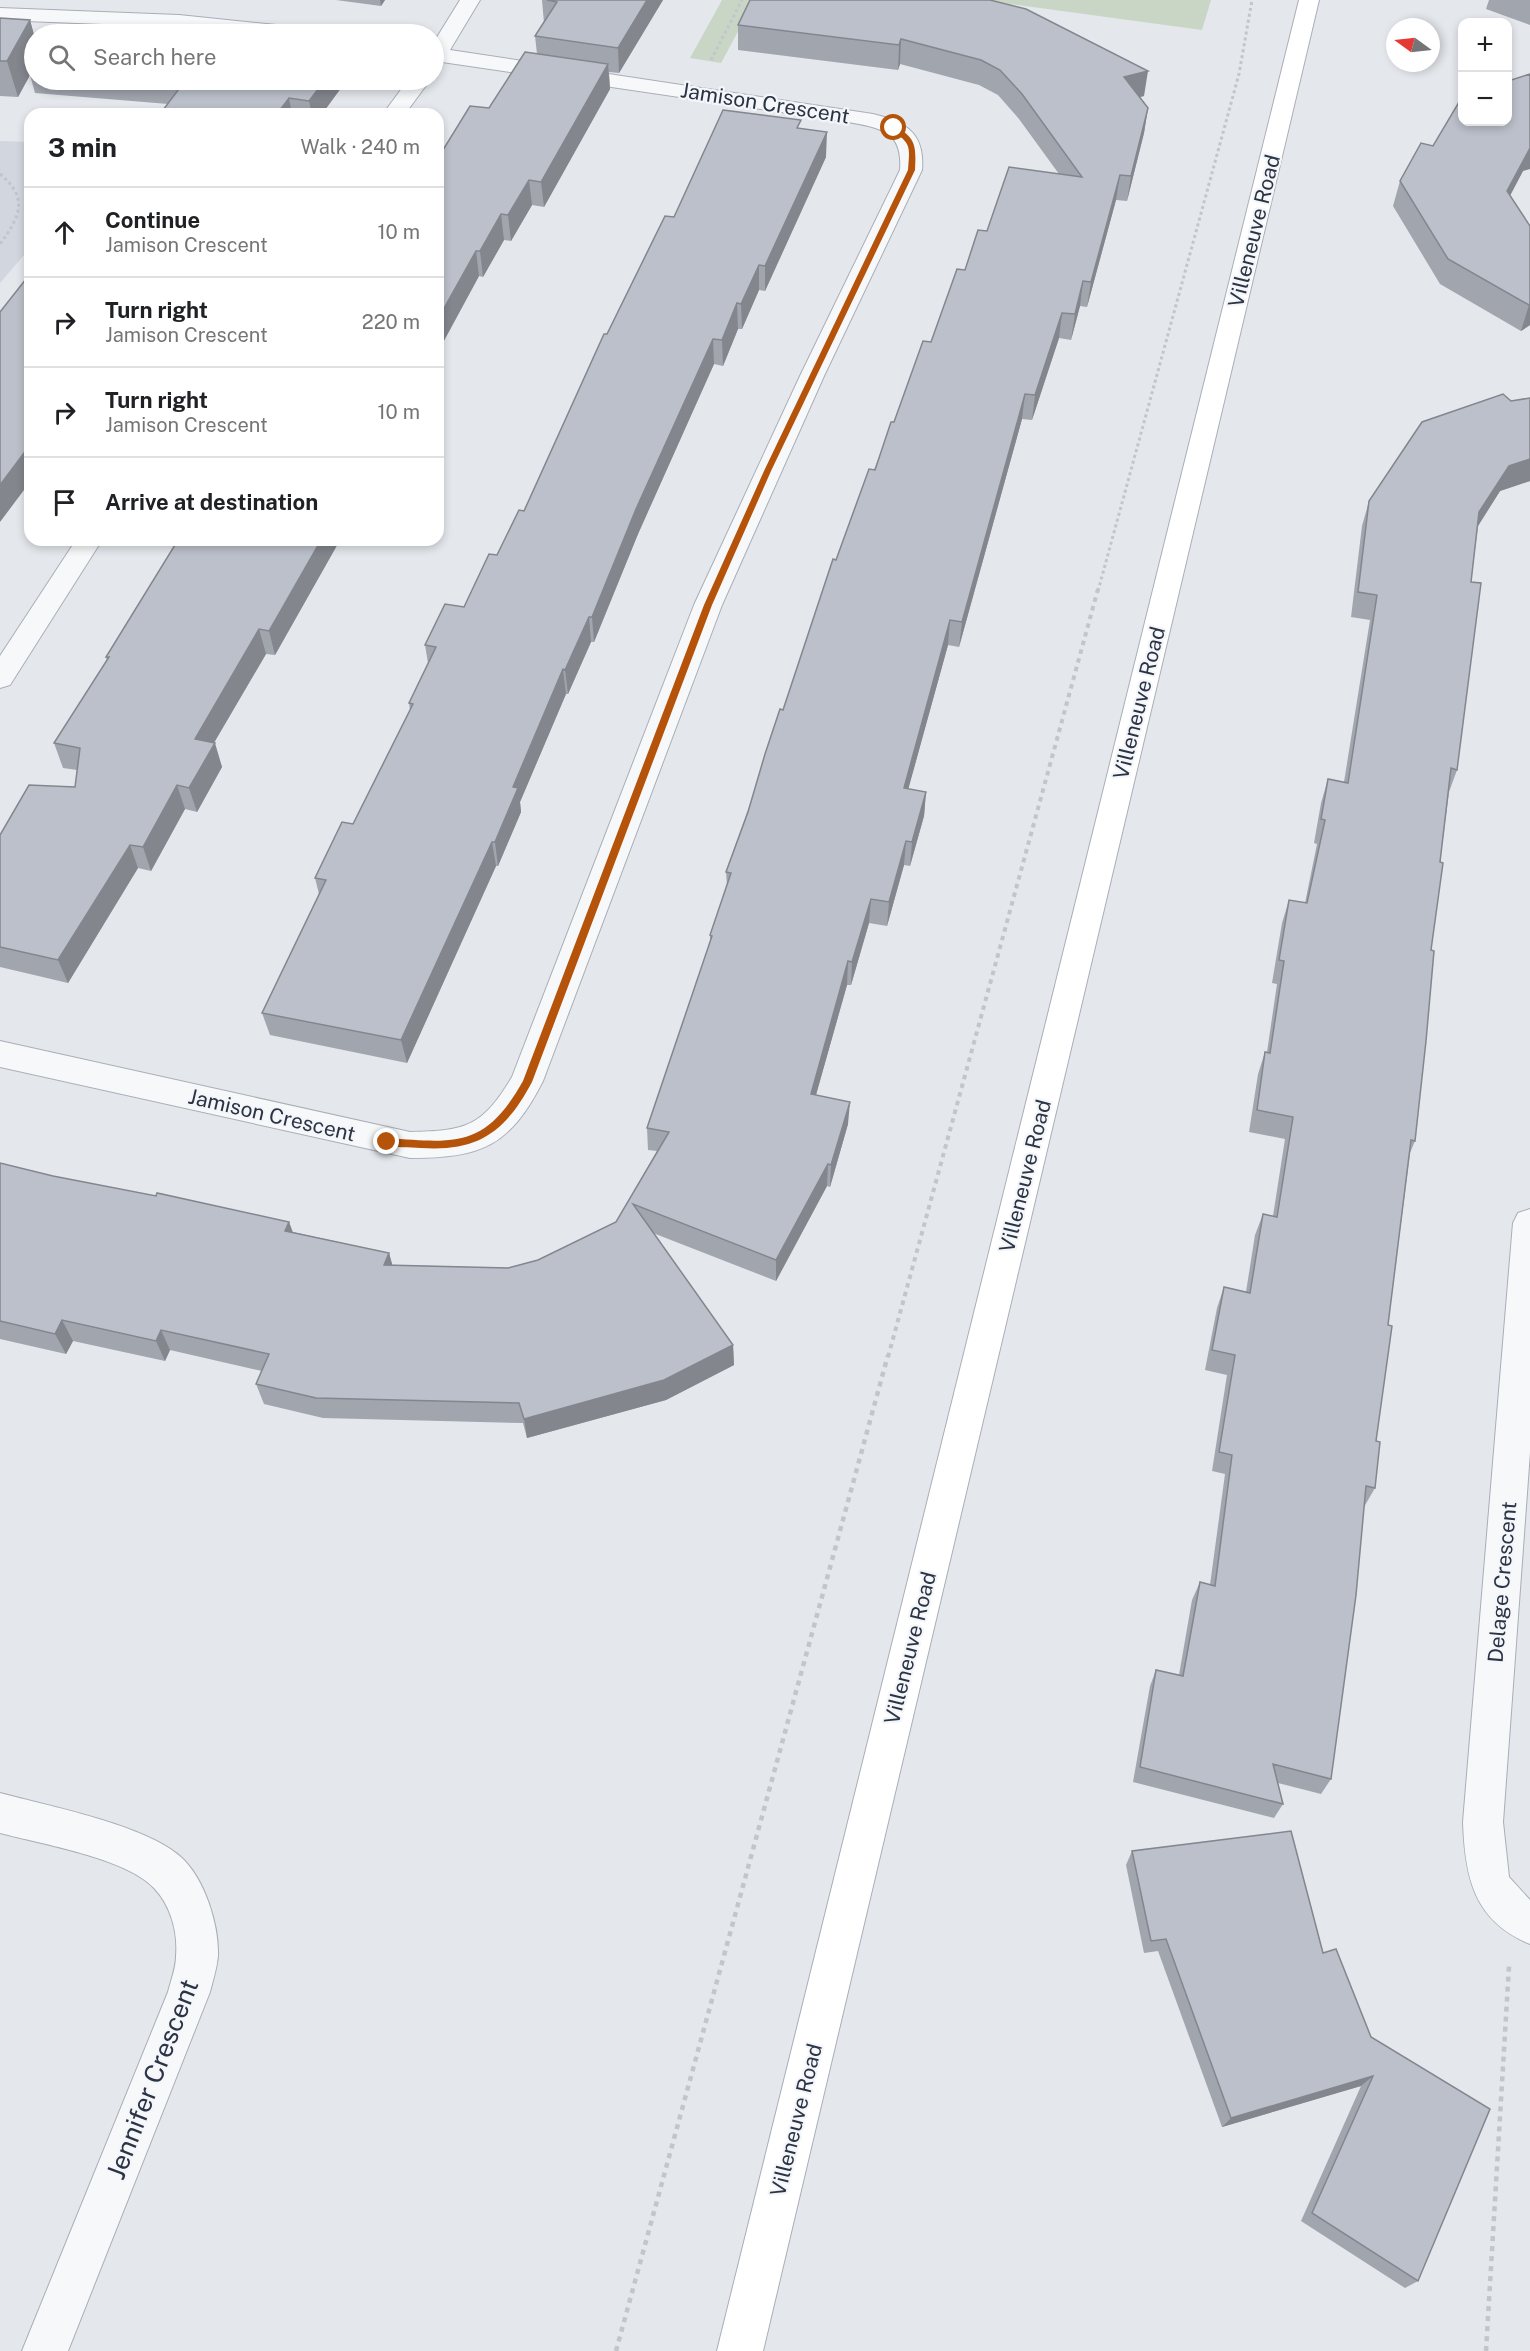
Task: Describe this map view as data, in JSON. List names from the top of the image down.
{
  "streets": {
    "main road": ["Villeneuve Road"],
    "street": ["Jamison Crescent", "Delage Crescent", "Jennifer Crescent"]
  },
  "north": "left",
  "page": {
    "map_buttons": ["+", "−"],
    "search": "Search here",
    "heading": ["3 min", "Walk · 240 m"],
    "list": [
      ["Continue", "Jamison Crescent", "10 m"],
      ["Turn right", "Jamison Crescent", "220 m"],
      ["Turn right", "Jamison Crescent", "10 m"],
      "Arrive at destination"
    ]
  }
}
